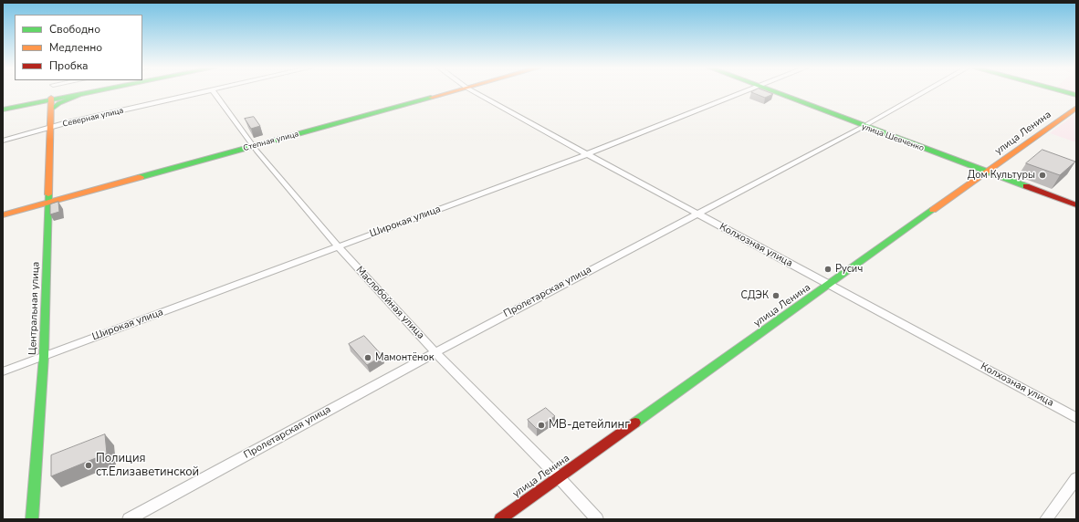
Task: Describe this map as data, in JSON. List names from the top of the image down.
{
  "streets": {
    "main road": [
      "улица Ленина",
      "улица Шевченко",
      "Степная улица",
      "Центральная улица"
    ],
    "street": [
      "Северная улица",
      "Широкая улица",
      "Колхозная улица",
      "Пролетарская улица",
      "Маслобойная улица"
    ]
  },
  "crossings": [
    ["Северная улица", "Центральная улица"],
    ["улица Ленина", "улица Шевченко"],
    ["улица Ленина", "Колхозная улица"],
    ["улица Ленина", "Маслобойная улица"],
    ["улица Шевченко", "Пролетарская улица"],
    ["Степная улица", "Маслобойная улица"],
    ["Степная улица", "Центральная улица"],
    ["Широкая улица", "Колхозная улица"],
    ["Широкая улица", "Маслобойная улица"],
    ["Широкая улица", "Центральная улица"],
    ["Колхозная улица", "Пролетарская улица"],
    ["Пролетарская улица", "Маслобойная улица"]
  ],
  "places": [
    "Дом Культуры",
    "Русич",
    "СДЭК",
    "Мамонтёнок",
    "MB-детейлинг",
    "Полиция ст.Елизаветинской"
  ],
  "legend": ["Свободно", "Медленно", "Пробка"]
}
